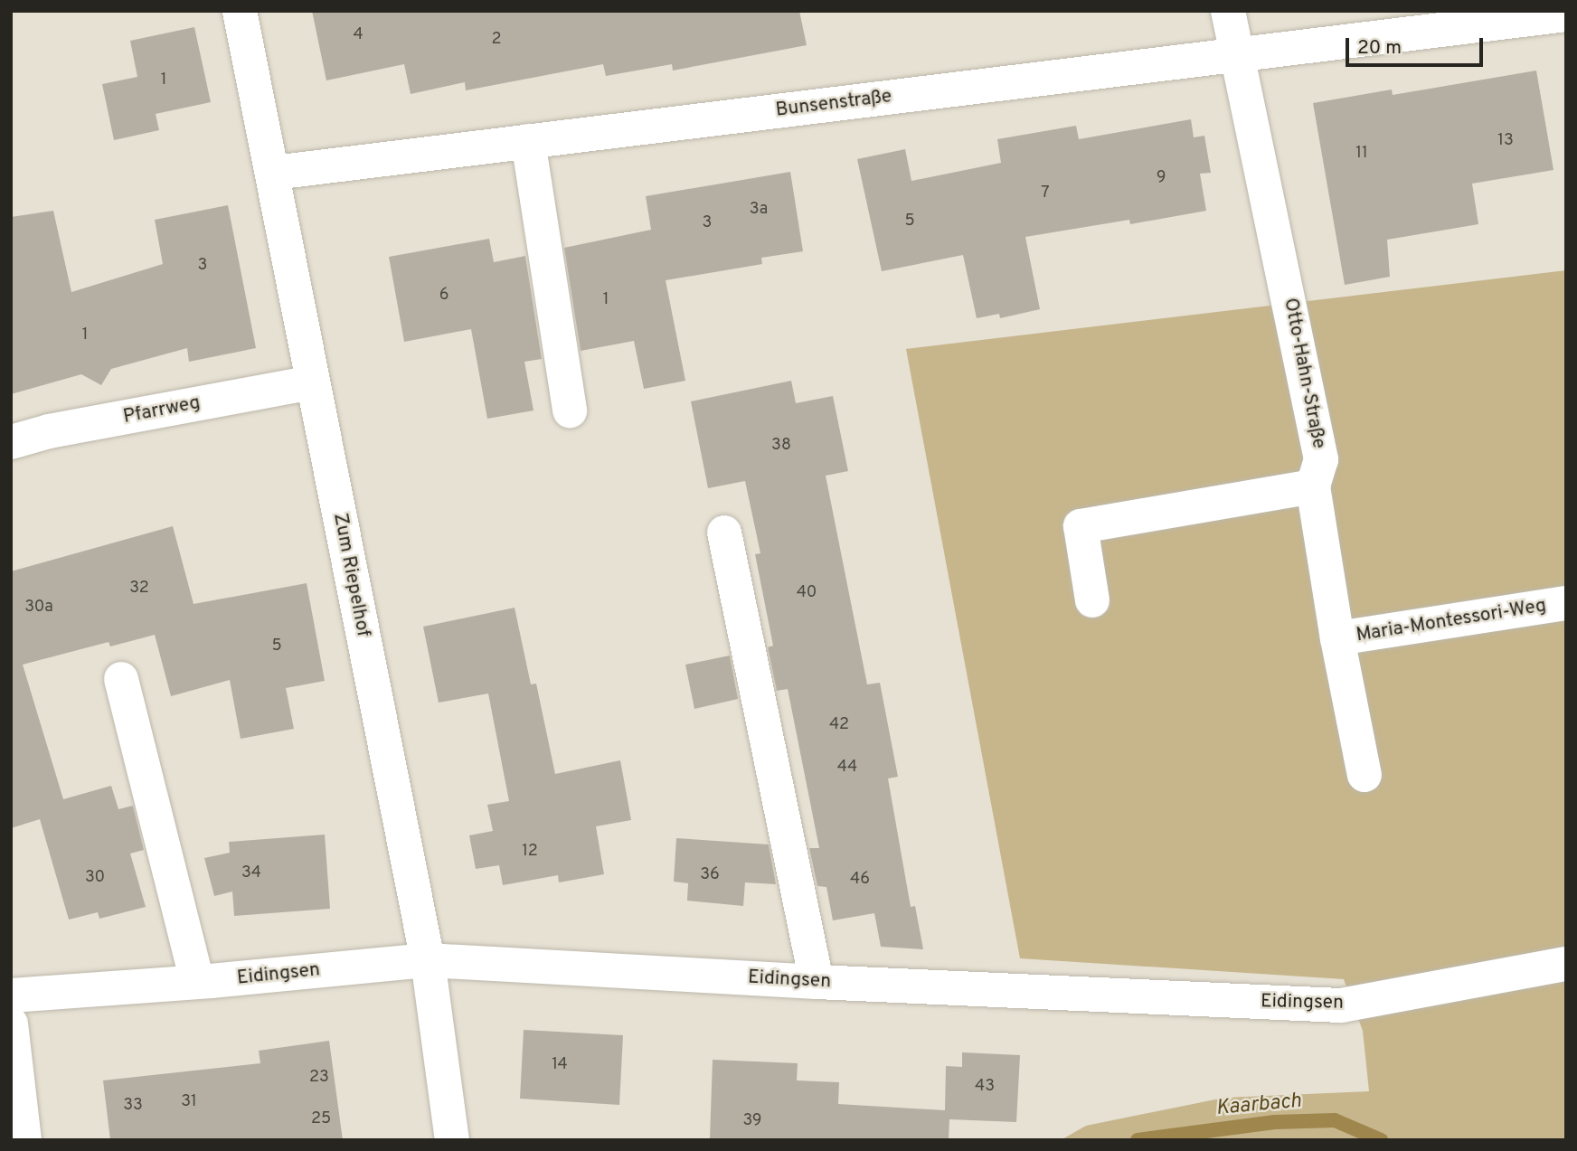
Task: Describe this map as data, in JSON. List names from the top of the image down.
{
  "streets": {
    "street": [
      "Bunsenstraße",
      "Otto-Hahn-Straße",
      "Pfarrweg",
      "Zum Riepelhof",
      "Maria-Montessori-Weg",
      "Eidingsen"
    ]
  },
  "crossings": [
    ["Bunsenstraße", "Otto-Hahn-Straße"],
    ["Bunsenstraße", "Zum Riepelhof"],
    ["Otto-Hahn-Straße", "Maria-Montessori-Weg"],
    ["Pfarrweg", "Zum Riepelhof"],
    ["Zum Riepelhof", "Eidingsen"]
  ],
  "water": ["Kaarbach"],
  "house_numbers": [
    "4",
    "2",
    "1",
    "13",
    "11",
    "9",
    "7",
    "3a",
    "5",
    "3",
    "3",
    "6",
    "1",
    "1",
    "38",
    "32",
    "40",
    "30a",
    "5",
    "42",
    "44",
    "12",
    "34",
    "36",
    "30",
    "46",
    "14",
    "23",
    "43",
    "31",
    "33",
    "25",
    "39"
  ],
  "scale_bar": "20 m"
}
